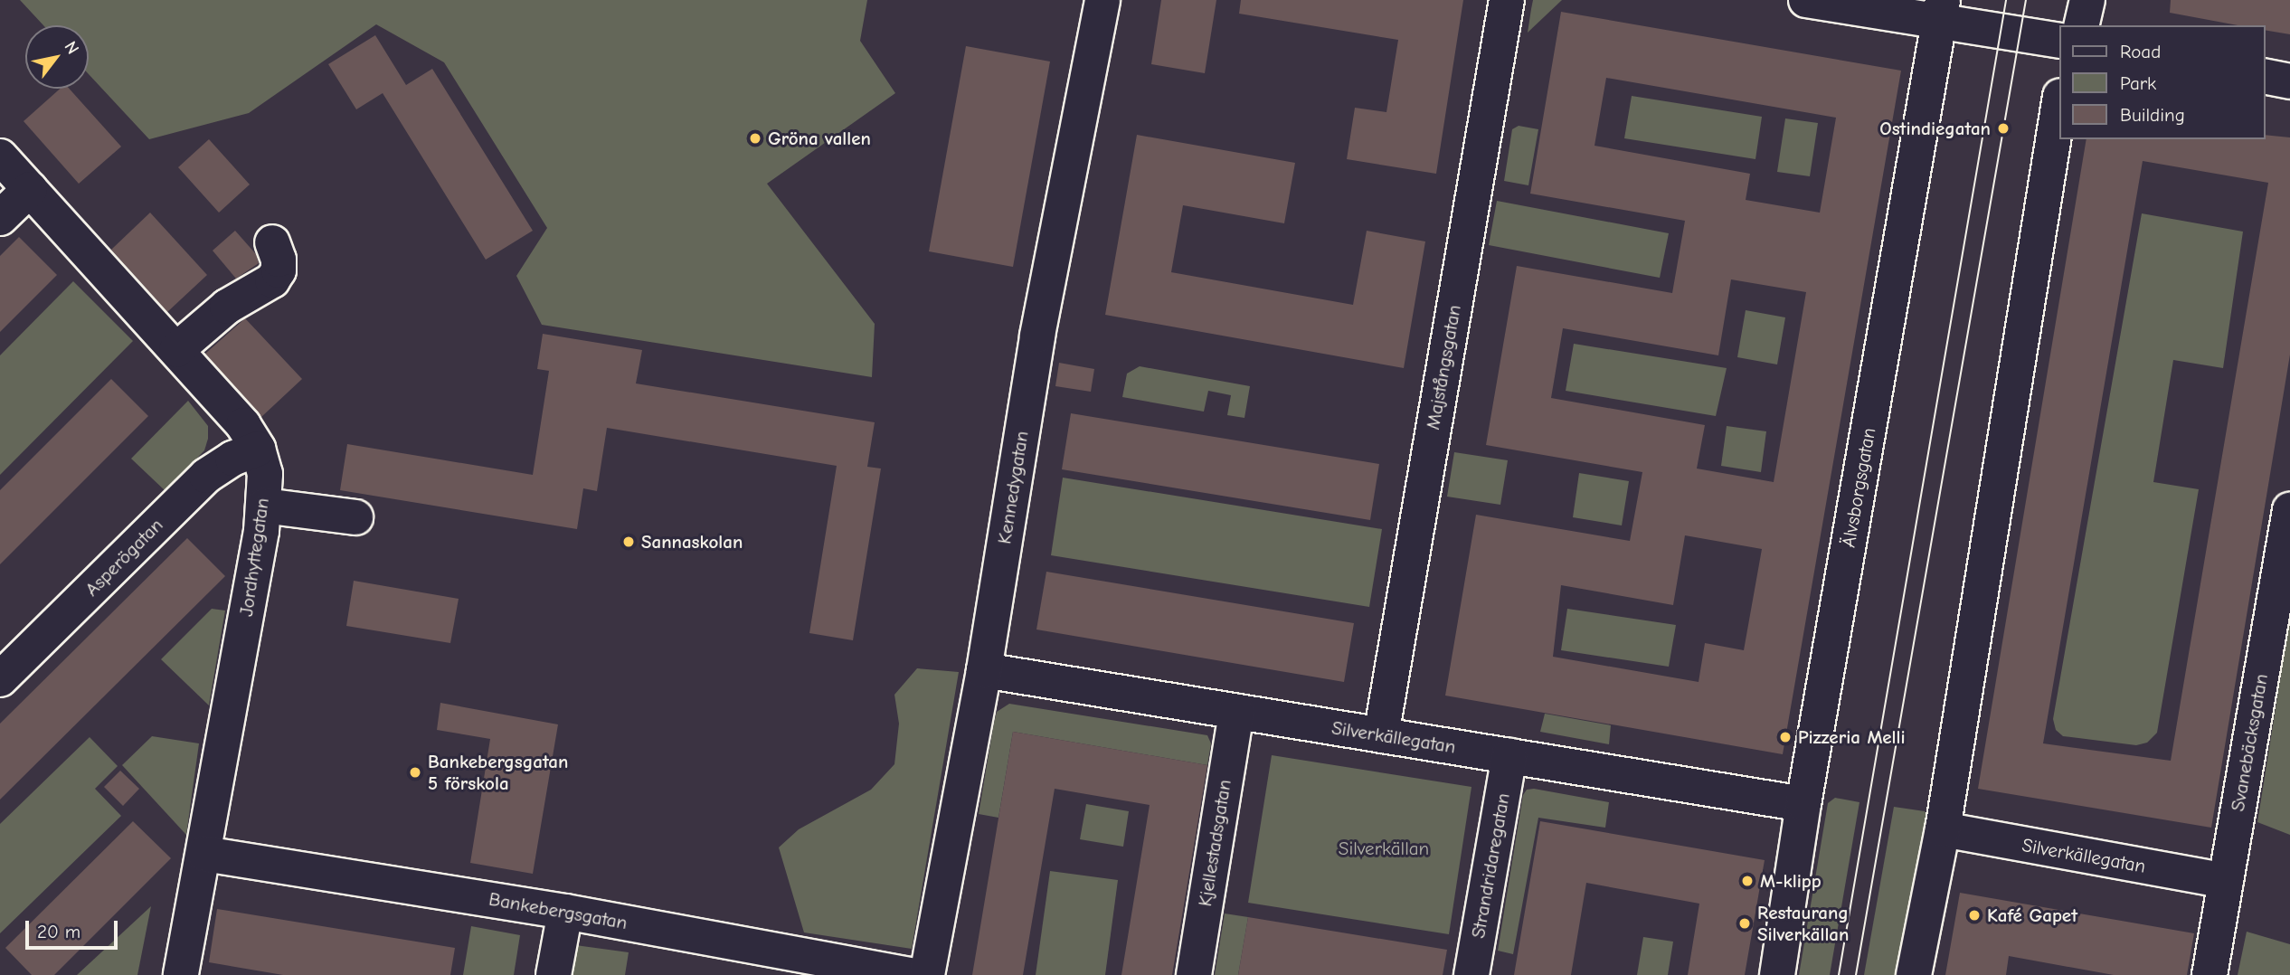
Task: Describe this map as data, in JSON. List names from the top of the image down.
{
  "streets": {
    "street": [
      "Majstångsgatan",
      "Kennedygatan",
      "Älvsborgsgatan",
      "Asperögatan",
      "Jordhyttegatan",
      "Silverkällegatan",
      "Svanebäcksgatan",
      "Kjellestadsgatan",
      "Strandridaregatan",
      "Bankebergsgatan"
    ]
  },
  "crossings": [
    ["Majstångsgatan", "Silverkällegatan"],
    ["Kennedygatan", "Silverkällegatan"],
    ["Älvsborgsgatan", "Silverkällegatan"],
    ["Asperögatan", "Jordhyttegatan"],
    ["Jordhyttegatan", "Bankebergsgatan"],
    ["Silverkällegatan", "Svanebäcksgatan"],
    ["Silverkällegatan", "Kjellestadsgatan"],
    ["Silverkällegatan", "Strandridaregatan"]
  ],
  "parks": ["Silverkällan"],
  "places": [
    "Ostindiegatan",
    "Gröna vallen",
    "Sannaskolan",
    "Pizzeria Melli",
    "Bankebergsgatan 5 förskola",
    "M-klipp",
    "Kafé Gapet",
    "Restaurang Silverkällan"
  ],
  "legend": ["Road", "Park", "Building"],
  "scale_bar": "20 m",
  "north": "top right"
}
